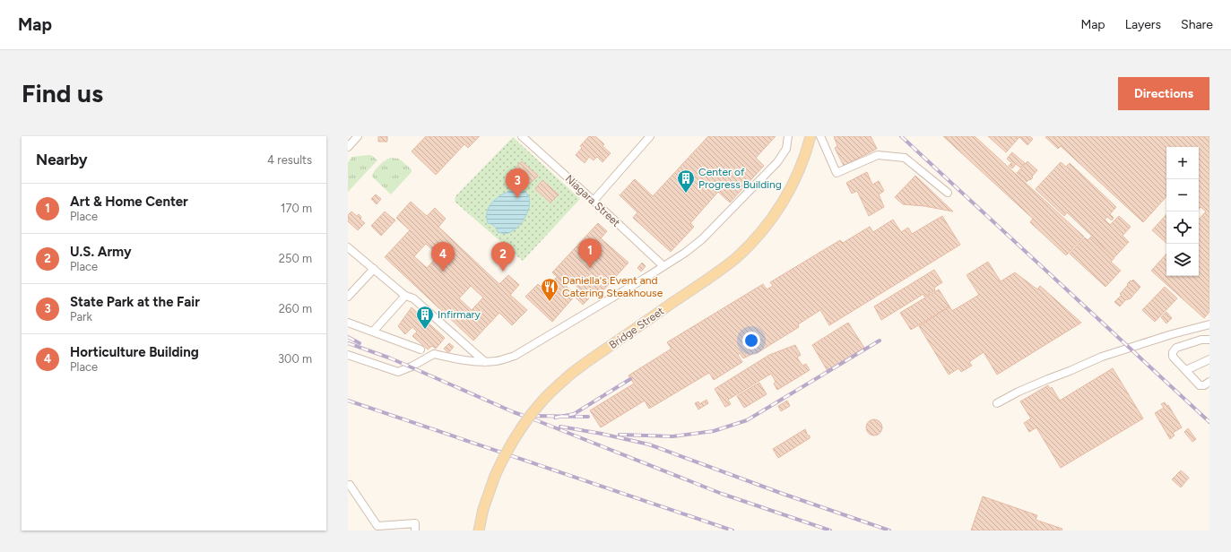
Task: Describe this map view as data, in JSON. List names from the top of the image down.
{
  "streets": {
    "main road": ["Bridge Street"],
    "lane": ["Niagara Street"]
  },
  "places": {
    "building": ["Center of Progress Building", "Infirmary"],
    "restaurant": ["Daniella's Event and Catering Steakhouse"]
  },
  "page": {
    "header": "Map",
    "nav": ["Map", "Layers", "Share"],
    "buttons": "Directions",
    "title": "Find us",
    "heading": ["Nearby", "4 results"],
    "map_buttons": ["+", "−"],
    "pins": [
      "3",
      "1",
      "2",
      "4"
    ],
    "list": [
      {
        "mark": "1",
        "name": "Art & Home Center",
        "note": "Place",
        "value": "170 m"
      },
      {
        "mark": "2",
        "name": "U.S. Army",
        "note": "Place",
        "value": "250 m"
      },
      {
        "mark": "3",
        "name": "State Park at the Fair",
        "note": "Park",
        "value": "260 m"
      },
      {
        "mark": "4",
        "name": "Horticulture Building",
        "note": "Place",
        "value": "300 m"
      }
    ]
  }
}
